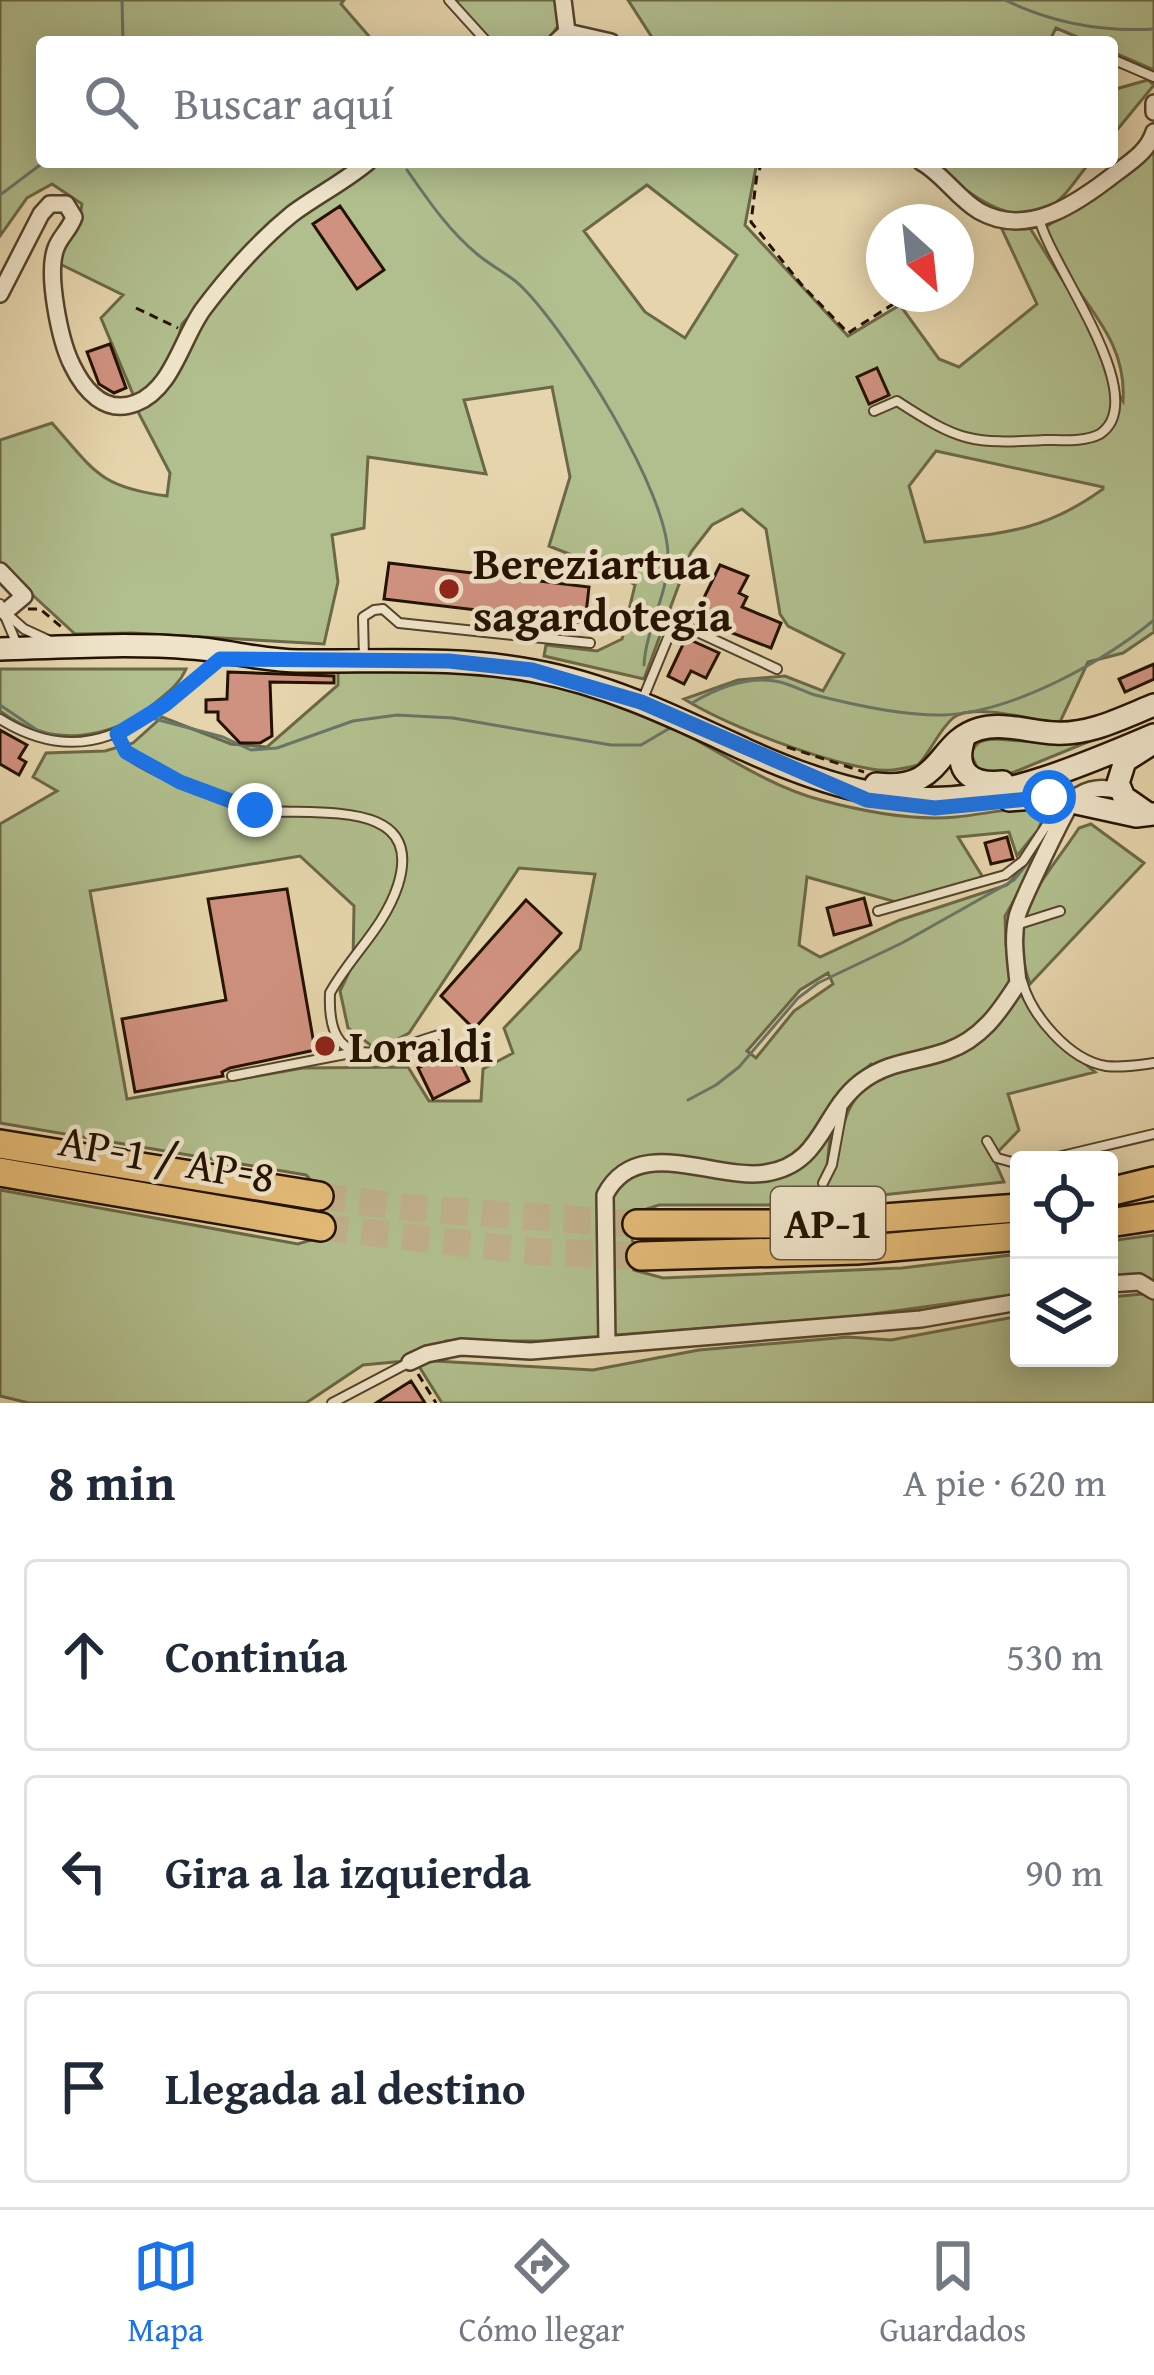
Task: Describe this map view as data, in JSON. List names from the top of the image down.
{
  "streets": {
    "highway": ["AP-1 / AP-8", "AP-1"]
  },
  "places": ["Bereziartua sagardotegia", "Loraldi"],
  "north": "bottom right",
  "page": {
    "search": "Buscar aquí",
    "heading": ["8 min", "A pie · 620 m"],
    "list": [
      ["Continúa", "530 m"],
      ["Gira a la izquierda", "90 m"],
      "Llegada al destino"
    ],
    "nav": ["Mapa", "Cómo llegar", "Guardados"]
  }
}
